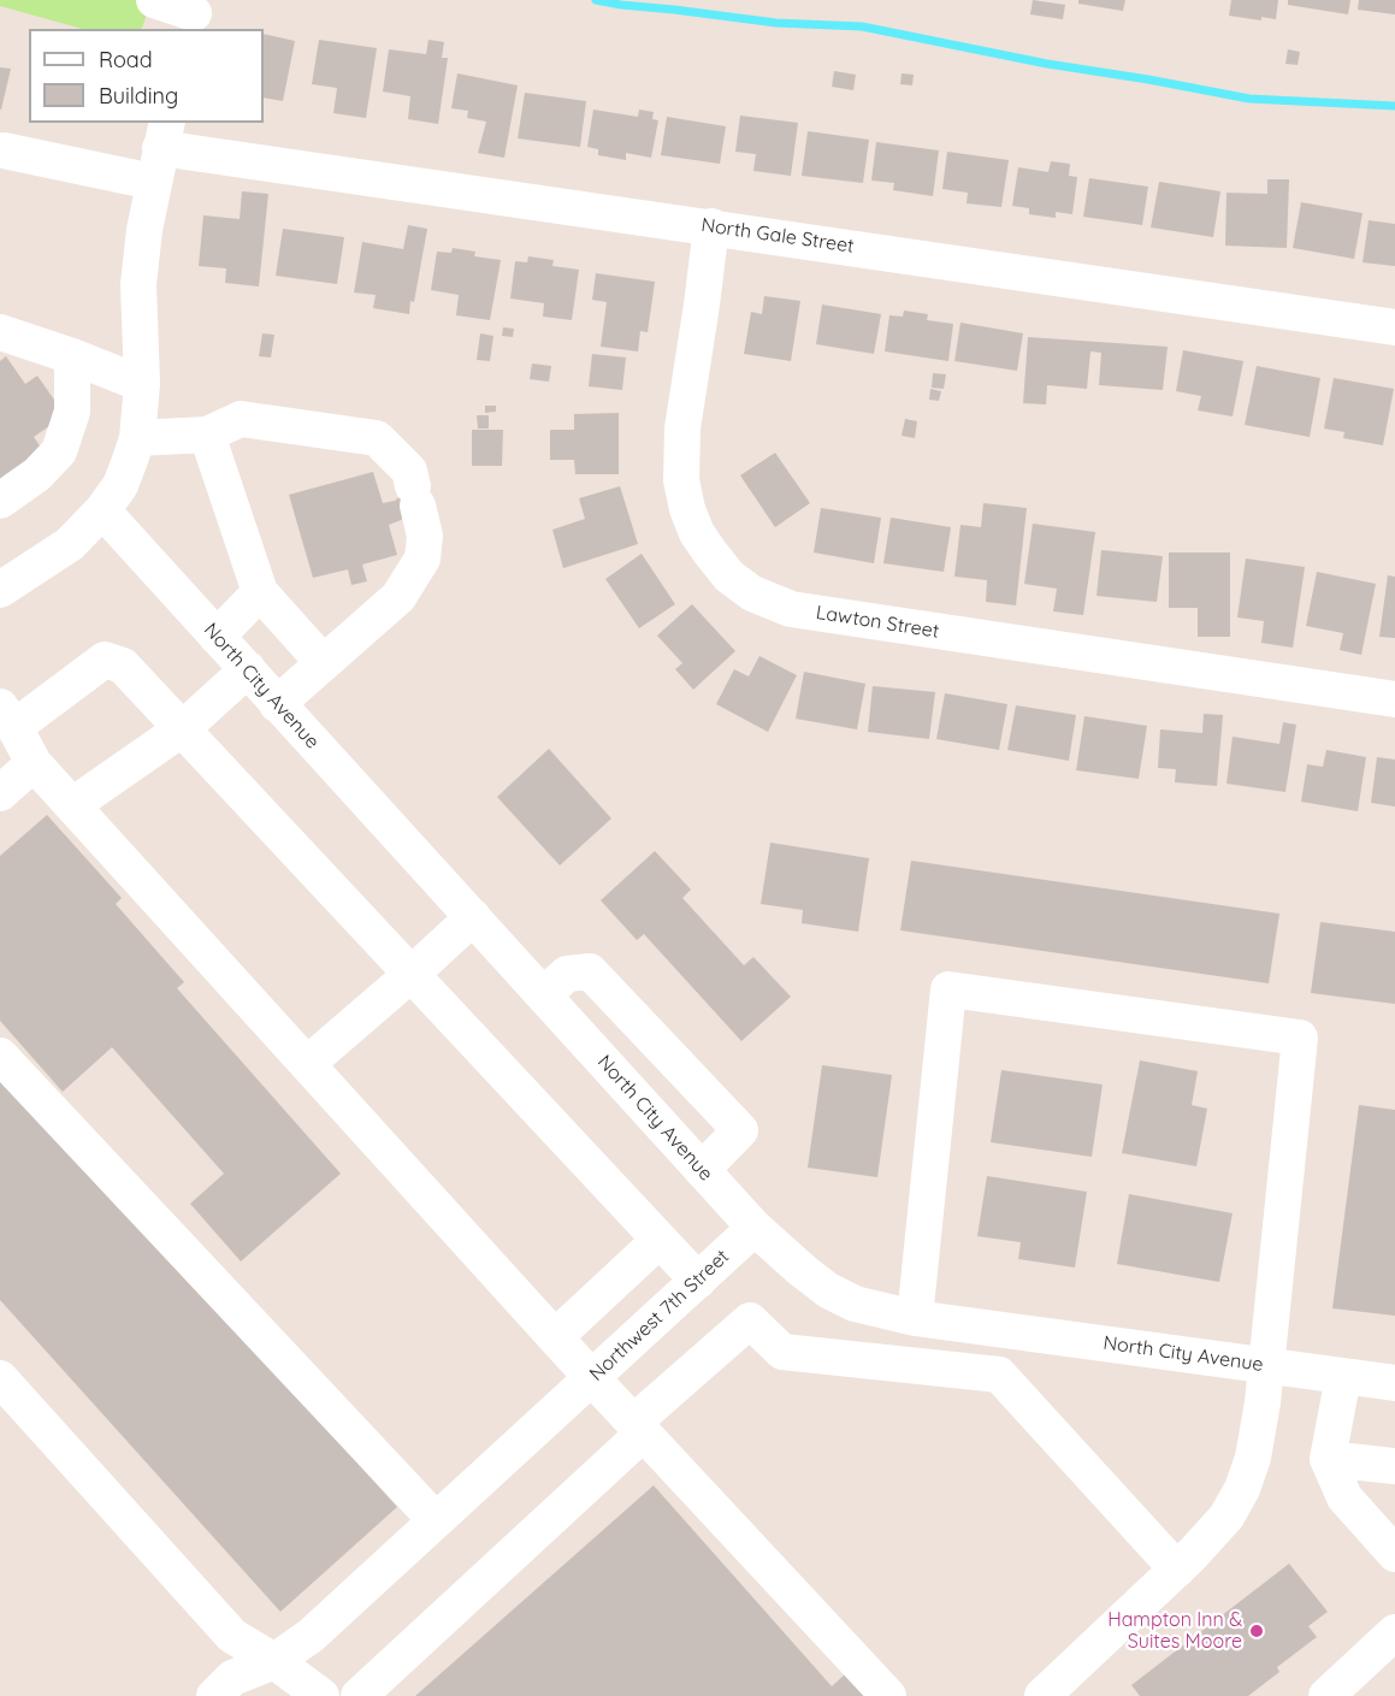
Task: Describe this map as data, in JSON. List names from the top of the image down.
{
  "streets": {
    "street": [
      "North Gale Street",
      "Lawton Street",
      "North City Avenue",
      "Northwest 7th Street"
    ]
  },
  "crossings": [
    ["North Gale Street", "Lawton Street"],
    ["North City Avenue", "Northwest 7th Street"]
  ],
  "places": ["Hampton Inn & Suites Moore"],
  "legend": ["Road", "Building"]
}
